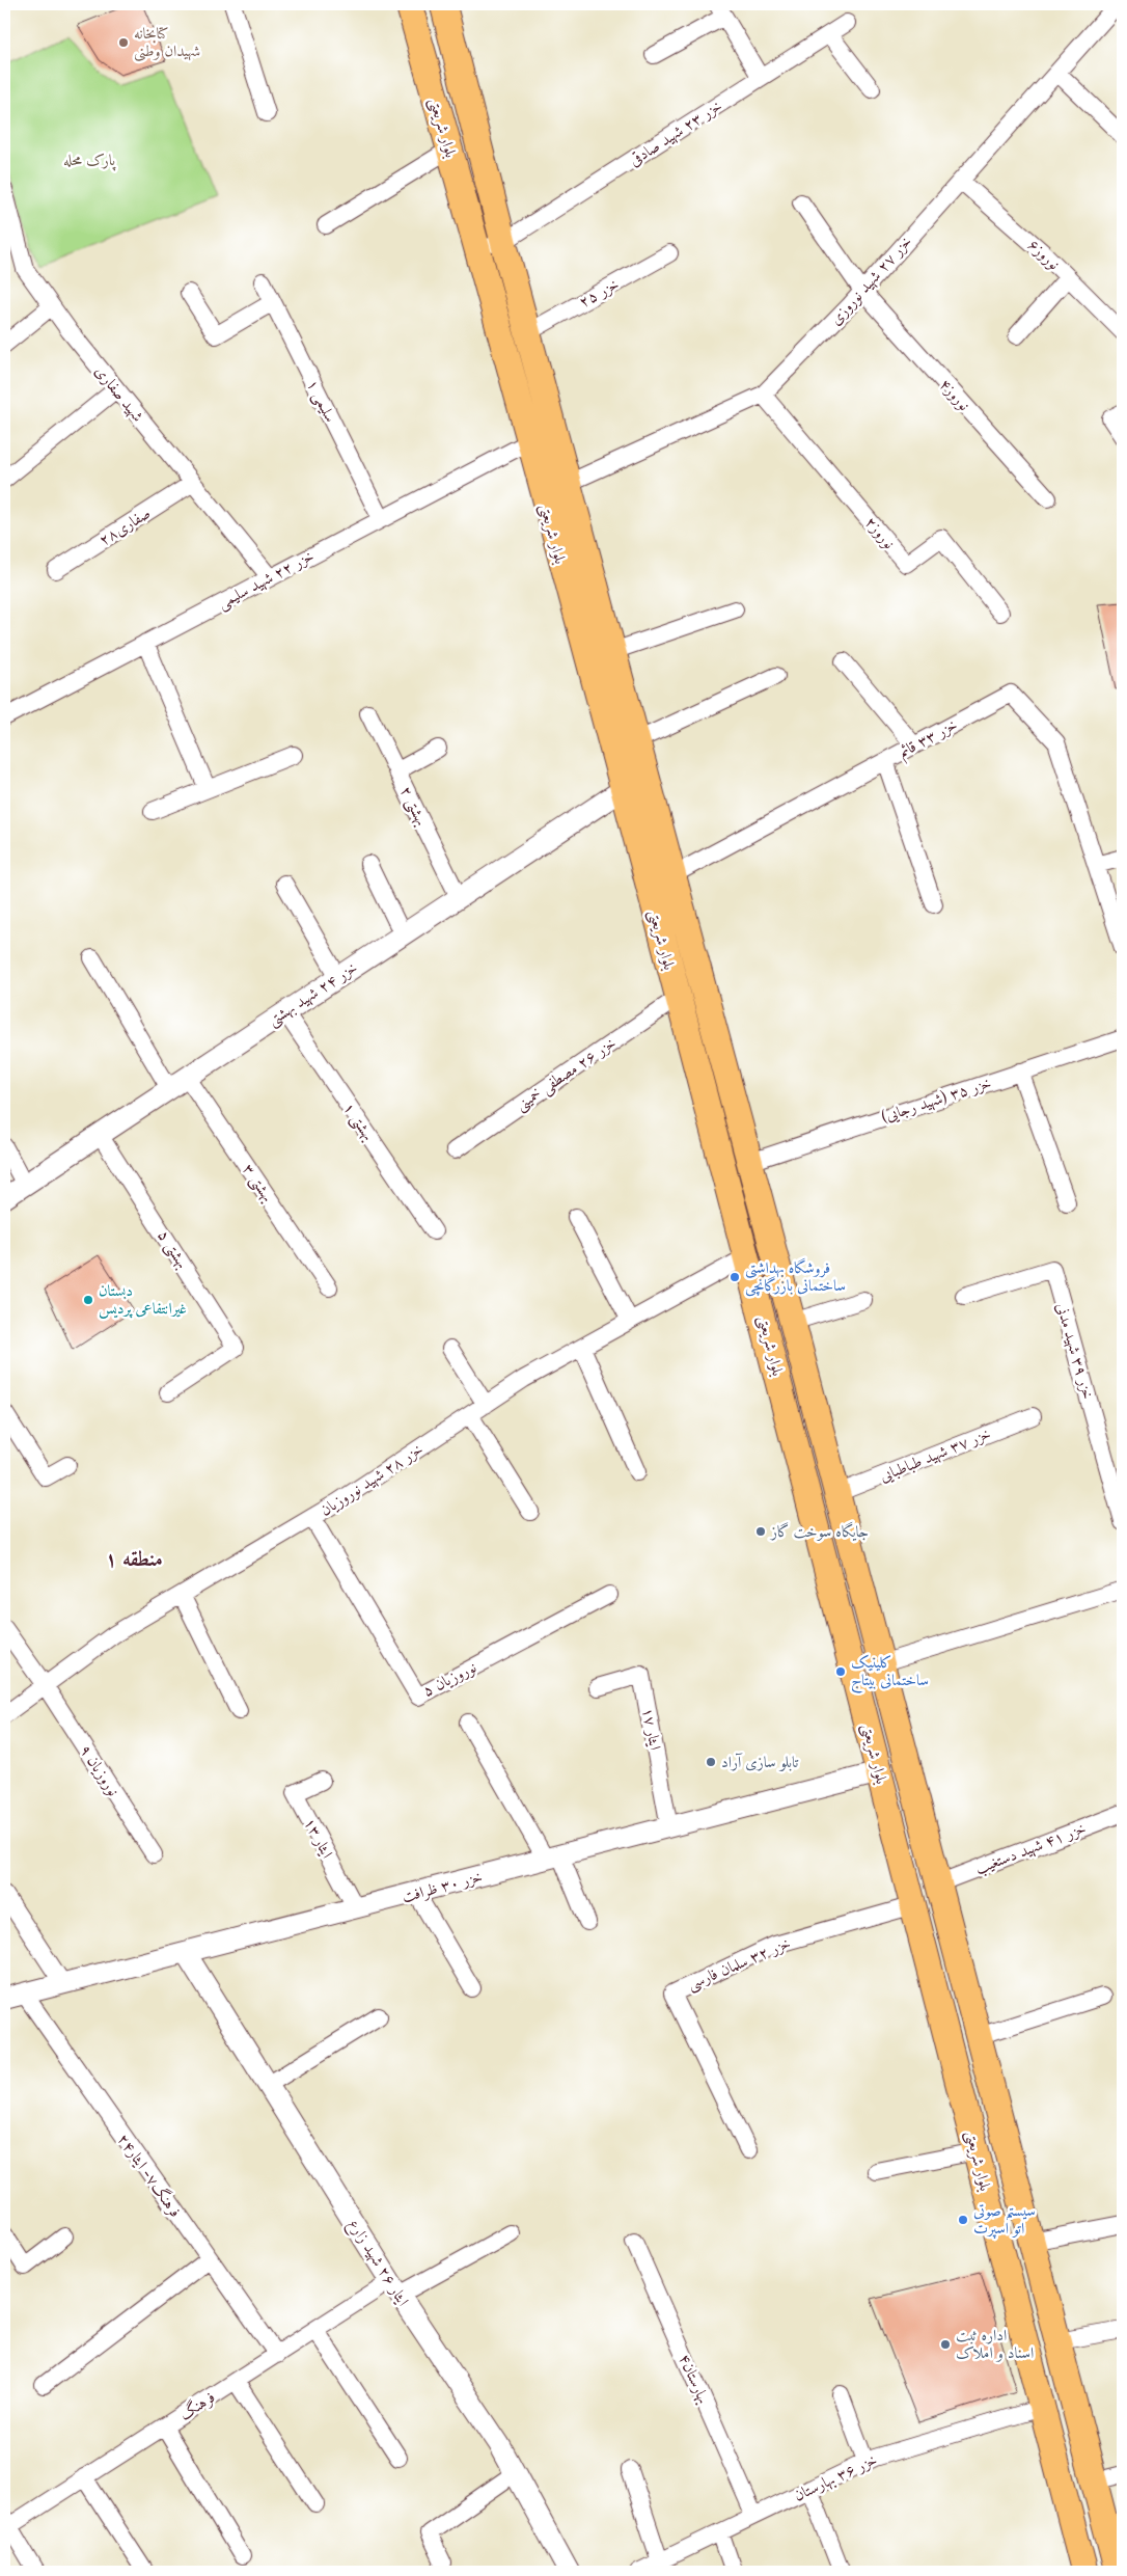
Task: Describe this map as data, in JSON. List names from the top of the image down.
{
  "streets": {
    "main road": ["بلوار شریعتی"],
    "street": [
      "خزر ۲۳ شهید صادقی",
      "نوروز۶",
      "خزر ۲۷ شهید نوروزی",
      "خزر ۲۵",
      "شهید صفاری",
      "نوروز۴",
      "سلیمی ۱",
      "صفاری۲۸",
      "نوروز۲",
      "خزر ۲۲ شهید سلیمی",
      "خزر ۳۳ قائم",
      "بهشتی ۲",
      "خزر ۲۴ شهید بهشتی",
      "خزر ۲۶ مصطفی خمینی",
      "خزر ۳۵ (شهید رجایی)",
      "بهشتی ۱",
      "بهشتی ۳",
      "بهشتی ۵",
      "خزر ۳۹ شهید مدنی",
      "خزر ۳۷ شهید طباطبایی",
      "خزر ۲۸ شهید نوروزیان",
      "نوروزیان ۵",
      "ایثار ۱۷",
      "نوروزیان ۹",
      "ایثار ۱۳",
      "خزر ۴۱ شهید دستغیب",
      "خزر ۳۰ ظرافت",
      "خزر ۳۲ سلمان فارسی",
      "فرهنگ۷- ایثار۲۴",
      "ایثار ۲۶ شهید زارع",
      "بهارستان۴",
      "فرهنگ",
      "خزر ۳۶ بهارستان"
    ]
  },
  "crossings": [
    ["بلوار شریعتی", "خزر ۲۳ شهید صادقی"],
    ["بلوار شریعتی", "خزر ۲۷ شهید نوروزی"],
    ["بلوار شریعتی", "خزر ۲۵"],
    ["بلوار شریعتی", "خزر ۲۲ شهید سلیمی"],
    ["بلوار شریعتی", "خزر ۳۳ قائم"],
    ["بلوار شریعتی", "خزر ۲۴ شهید بهشتی"],
    ["بلوار شریعتی", "خزر ۲۶ مصطفی خمینی"],
    ["بلوار شریعتی", "خزر ۳۵ (شهید رجایی)"],
    ["بلوار شریعتی", "خزر ۳۷ شهید طباطبایی"],
    ["بلوار شریعتی", "خزر ۲۸ شهید نوروزیان"],
    ["بلوار شریعتی", "خزر ۴۱ شهید دستغیب"],
    ["بلوار شریعتی", "خزر ۳۰ ظرافت"],
    ["بلوار شریعتی", "خزر ۳۲ سلمان فارسی"],
    ["بلوار شریعتی", "خزر ۳۶ بهارستان"],
    ["نوروز۶", "خزر ۲۷ شهید نوروزی"],
    ["خزر ۲۷ شهید نوروزی", "نوروز۴"],
    ["خزر ۲۷ شهید نوروزی", "نوروز۲"],
    ["شهید صفاری", "صفاری۲۸"],
    ["شهید صفاری", "خزر ۲۲ شهید سلیمی"],
    ["سلیمی ۱", "خزر ۲۲ شهید سلیمی"],
    ["بهشتی ۲", "خزر ۲۴ شهید بهشتی"],
    ["خزر ۲۴ شهید بهشتی", "بهشتی ۱"],
    ["خزر ۲۴ شهید بهشتی", "بهشتی ۳"],
    ["خزر ۲۴ شهید بهشتی", "بهشتی ۵"],
    ["خزر ۲۸ شهید نوروزیان", "نوروزیان ۵"],
    ["خزر ۲۸ شهید نوروزیان", "نوروزیان ۹"],
    ["ایثار ۱۷", "خزر ۳۰ ظرافت"],
    ["ایثار ۱۳", "خزر ۳۰ ظرافت"],
    ["خزر ۳۰ ظرافت", "فرهنگ۷- ایثار۲۴"],
    ["خزر ۳۰ ظرافت", "ایثار ۲۶ شهید زارع"],
    ["فرهنگ۷- ایثار۲۴", "فرهنگ"],
    ["ایثار ۲۶ شهید زارع", "فرهنگ"],
    ["بهارستان۴", "خزر ۳۶ بهارستان"]
  ],
  "districts": ["منطقه ۱"],
  "parks": ["پارک محله"],
  "places": [
    "کتابخانه شهیدان وطنی",
    "فروشگاه بهداشتی ساختمانی بازرگانچی",
    "دبستان غیرانتفاعی پردیس",
    "جایگاه سوخت گاز",
    "کلینیک ساختمانی بیتاج",
    "تابلو سازی آراد",
    "سیستم صوتی اتو اسپرت",
    "اداره ثبت اسناد و املاک"
  ]
}
